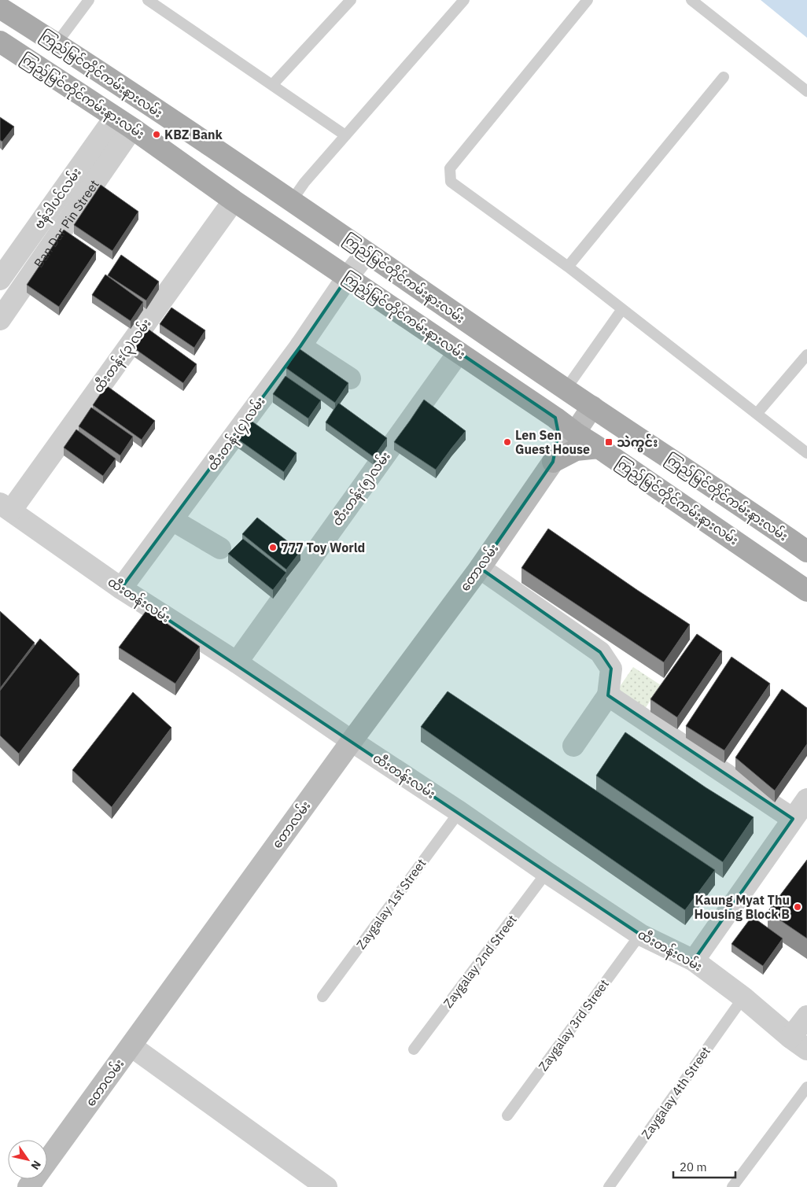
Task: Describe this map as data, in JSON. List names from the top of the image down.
{
  "streets": {
    "main road": ["ကြည်မြင်တိုင်ကမ်းနားလမ်း", "ကြည့်မြင်တိုင်ကမ်းနားလမ်း"],
    "street": [
      "ဗန်ဒါပင်လမ်း",
      "Ban Dar Pin Street",
      "ထီးတန်း(၃)လမ်း",
      "ထီးတန်း(၄)လမ်း",
      "ထီးတန်း(၅)လမ်း",
      "တောလမ်း",
      "ထီးတန်းလမ်း"
    ],
    "lane": [
      "Zaygalay 1st Street",
      "Zaygalay 2nd Street",
      "Zaygalay 3rd Street",
      "Zaygalay 4th Street"
    ]
  },
  "crossings": [
    ["ကြည်မြင်တိုင်ကမ်းနားလမ်း", "ထီးတန်း(၄)လမ်း"],
    ["ကြည်မြင်တိုင်ကမ်းနားလမ်း", "တောလမ်း"],
    ["ကြည့်မြင်တိုင်ကမ်းနားလမ်း", "ဗန်ဒါပင်လမ်း"],
    ["ကြည့်မြင်တိုင်ကမ်းနားလမ်း", "Ban Dar Pin Street"],
    ["ကြည့်မြင်တိုင်ကမ်းနားလမ်း", "ထီးတန်း(၃)လမ်း"],
    ["ကြည့်မြင်တိုင်ကမ်းနားလမ်း", "ထီးတန်း(၄)လမ်း"],
    ["ကြည့်မြင်တိုင်ကမ်းနားလမ်း", "ထီးတန်း(၅)လမ်း"],
    ["ကြည့်မြင်တိုင်ကမ်းနားလမ်း", "တောလမ်း"],
    ["ဗန်ဒါပင်လမ်း", "Ban Dar Pin Street"],
    ["ထီးတန်း(၃)လမ်း", "ထီးတန်းလမ်း"],
    ["ထီးတန်း(၄)လမ်း", "ထီးတန်းလမ်း"],
    ["ထီးတန်း(၅)လမ်း", "ထီးတန်းလမ်း"],
    ["တောလမ်း", "ထီးတန်းလမ်း"],
    ["ထီးတန်းလမ်း", "Zaygalay 1st Street"],
    ["ထီးတန်းလမ်း", "Zaygalay 2nd Street"],
    ["ထီးတန်းလမ်း", "Zaygalay 3rd Street"],
    ["ထီးတန်းလမ်း", "Zaygalay 4th Street"]
  ],
  "places": {
    "other": [
      "KBZ Bank",
      "Len Sen Guest House",
      "777 Toy World",
      "Kaung Myat Thu Housing Block B"
    ],
    "transit": ["သဲကွင်း"]
  },
  "scale_bar": "20 m",
  "north": "bottom right"
}
